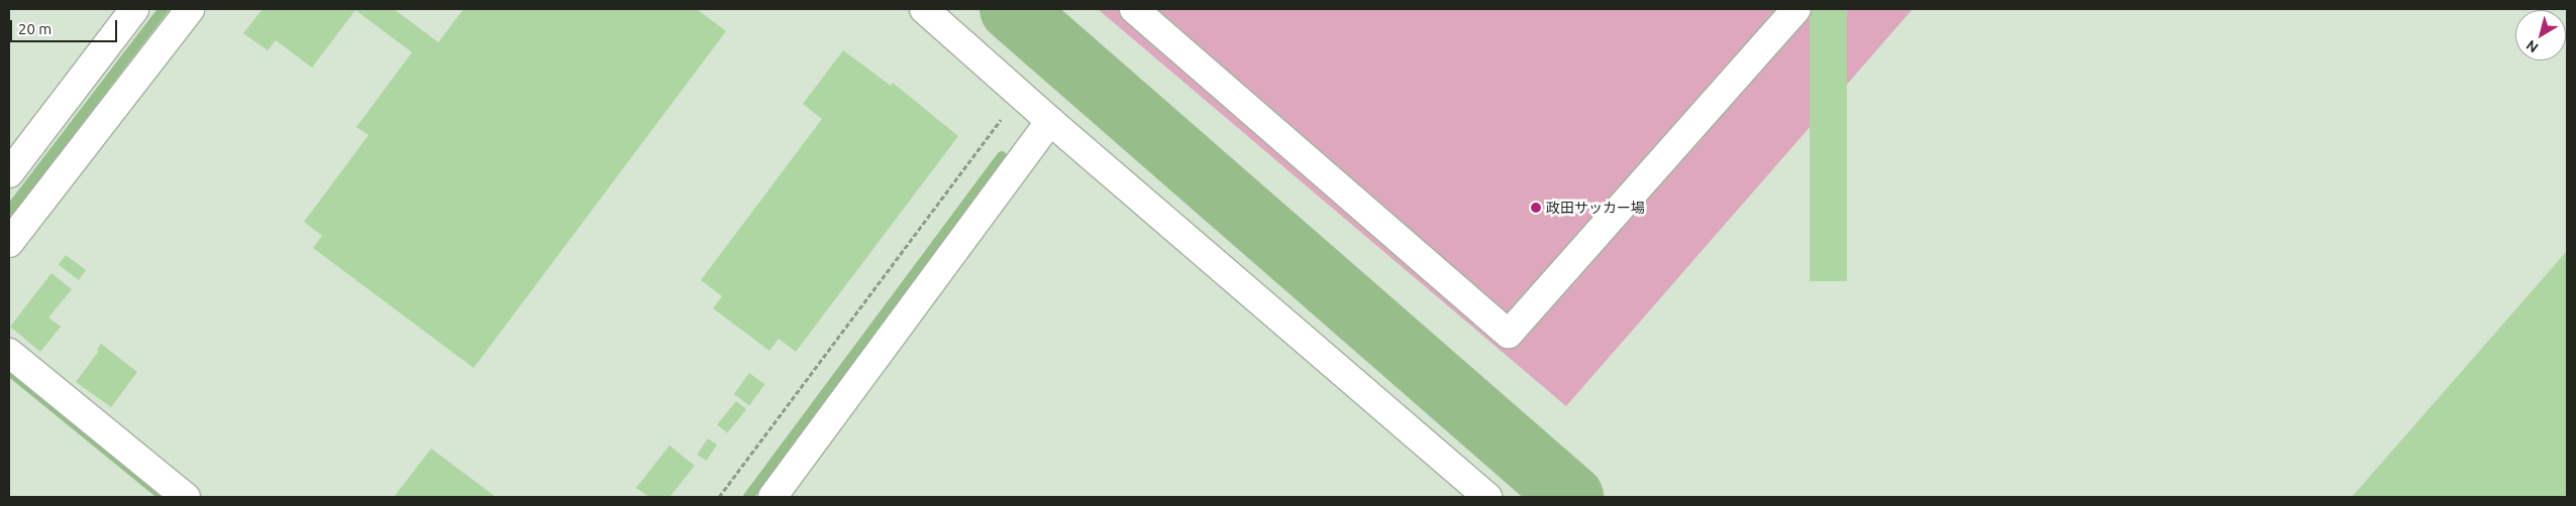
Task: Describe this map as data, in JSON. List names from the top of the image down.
{
  "places": ["政田サッカー場"],
  "scale_bar": "20 m",
  "north": "bottom left"
}
